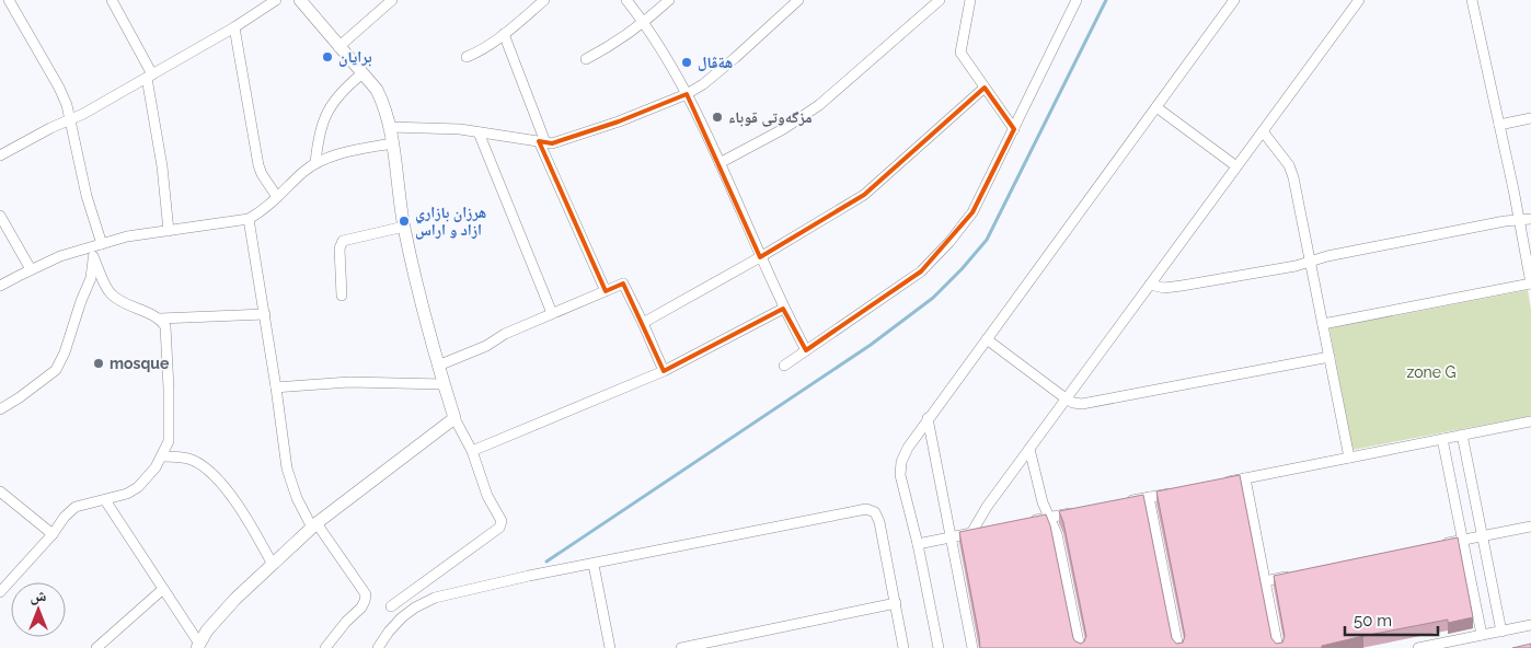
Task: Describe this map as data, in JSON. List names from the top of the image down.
{
  "parks": ["zone G"],
  "places": [
    "برايان",
    "هةڤال",
    "مزگەوتی قوباء",
    "هرزان بازاري ازاد و اراس",
    "mosque"
  ],
  "scale_bar": "50 m",
  "north": "top"
}
